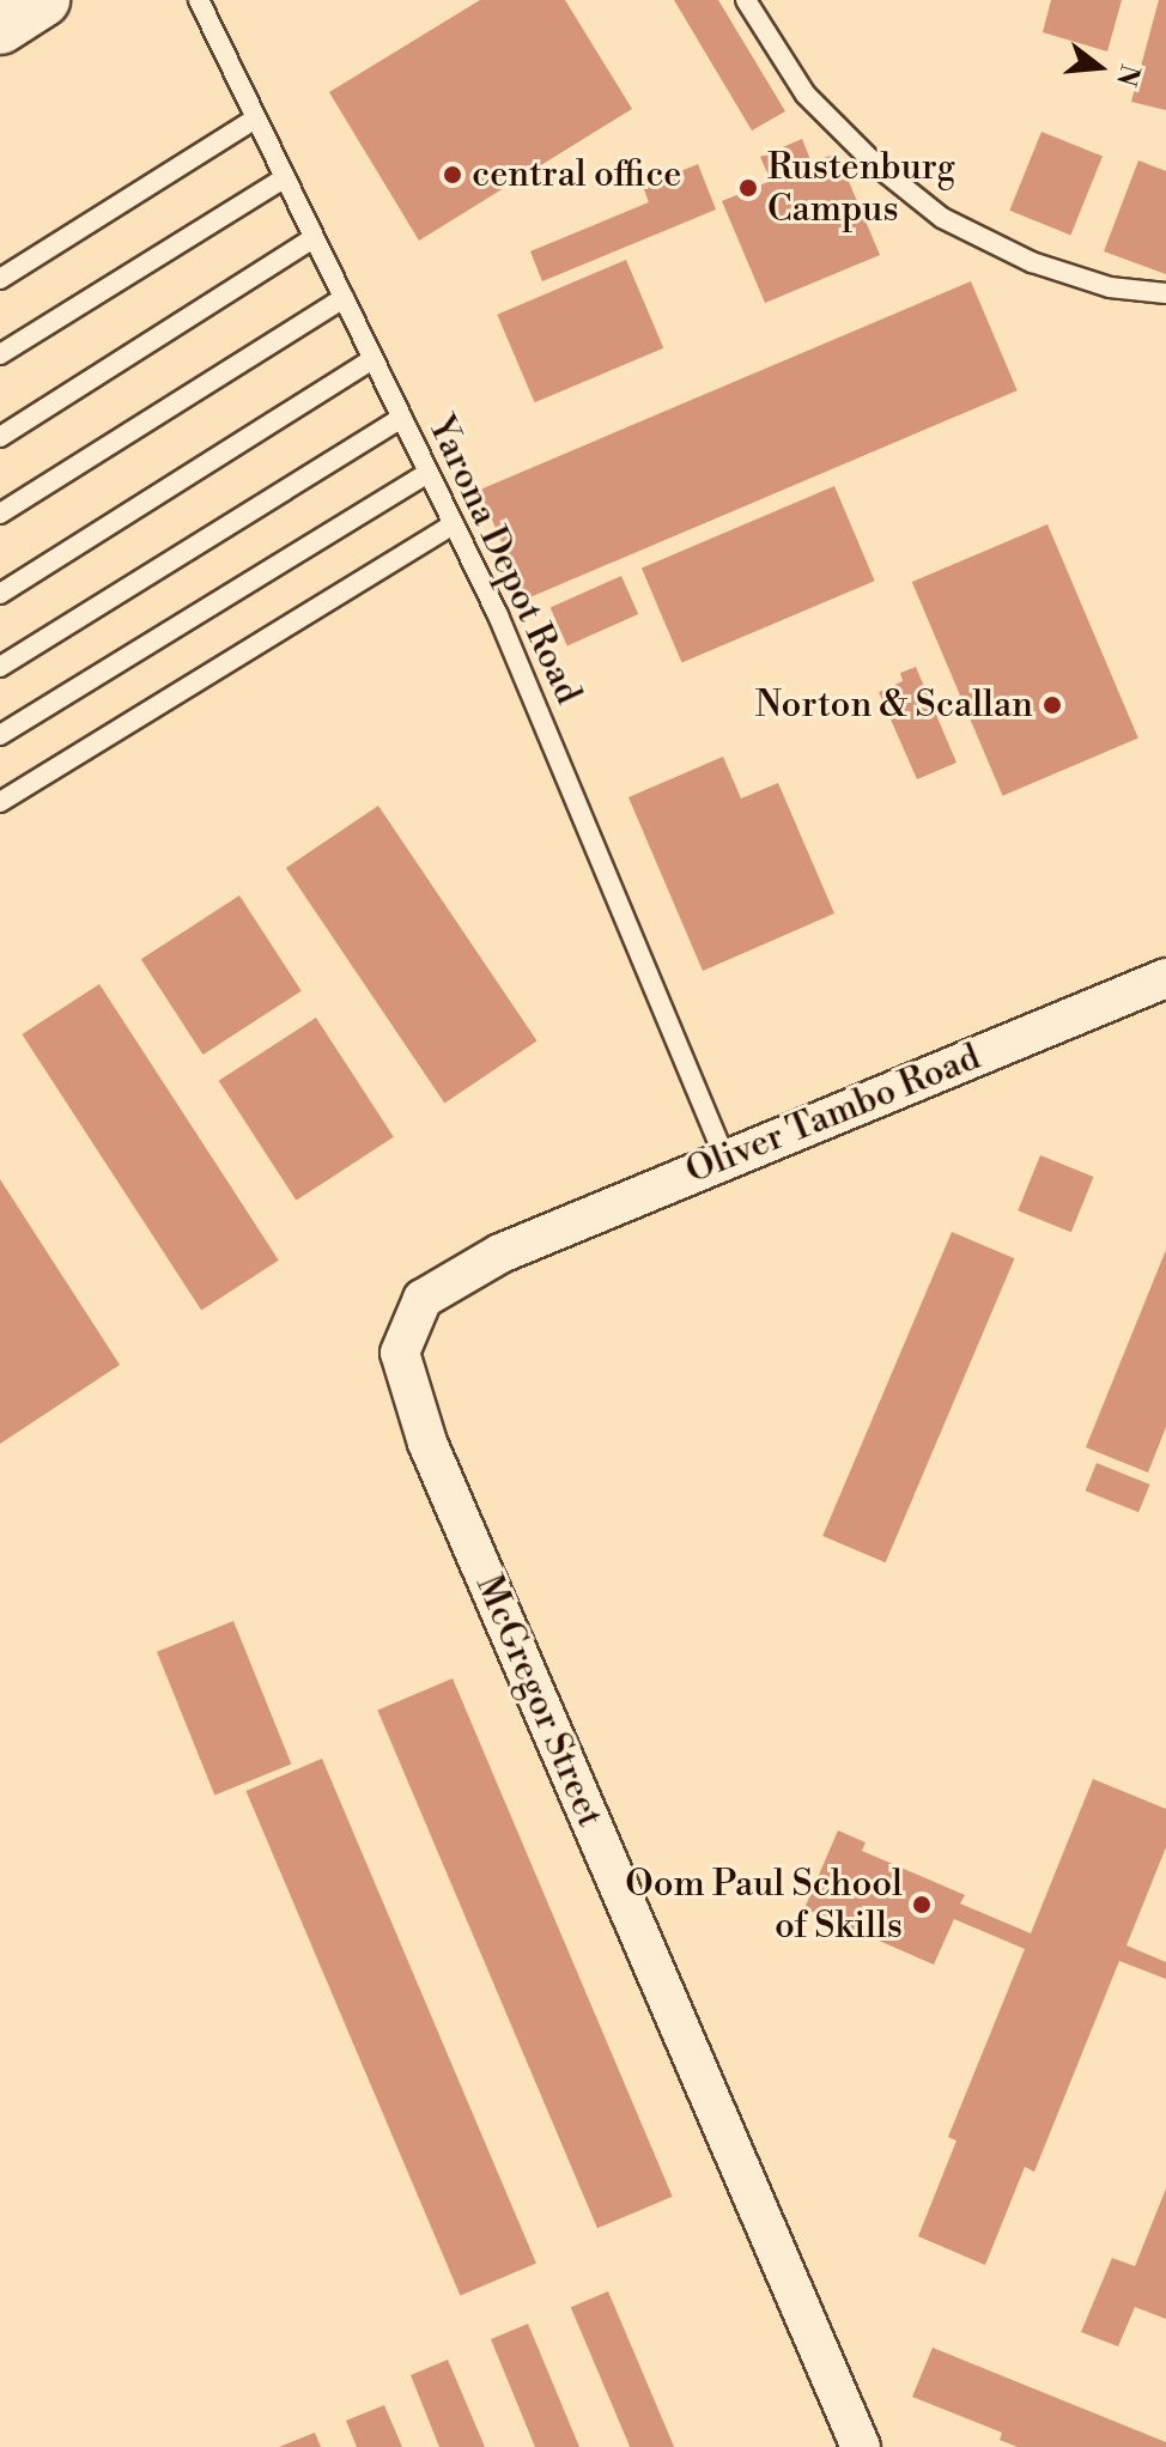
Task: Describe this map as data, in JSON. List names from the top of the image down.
{
  "streets": {
    "street": ["Oliver Tambo Road", "McGregor Street"],
    "lane": ["Yarona Depot Road"]
  },
  "crossings": [
    ["Yarona Depot Road", "Oliver Tambo Road"],
    ["Oliver Tambo Road", "McGregor Street"]
  ],
  "places": [
    "central office",
    "Rustenburg Campus",
    "Norton & Scallan",
    "Oom Paul School of Skills"
  ],
  "north": "right"
}
